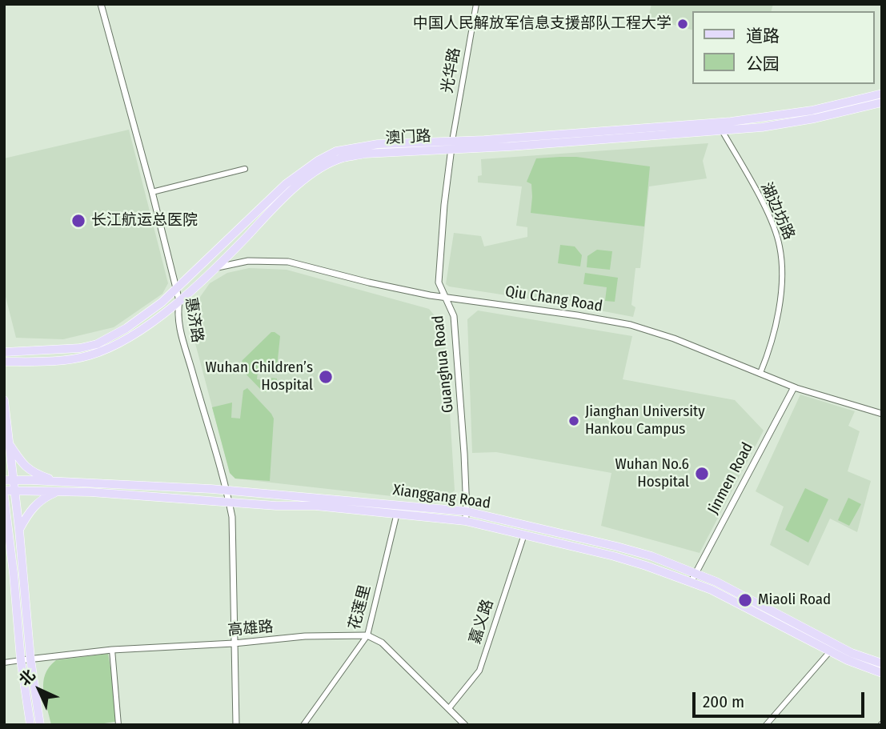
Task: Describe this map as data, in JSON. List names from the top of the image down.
{
  "streets": {
    "main road": ["澳门路", "Xianggang Road"],
    "street": [
      "光华路",
      "湖边坊路",
      "Qiu Chang Road",
      "惠济路",
      "Guanghua Road",
      "Jinmen Road",
      "花莲里",
      "嘉义路",
      "高雄路"
    ]
  },
  "crossings": [
    ["光华路", "澳门路"],
    ["光华路", "Guanghua Road"],
    ["澳门路", "湖边坊路"],
    ["澳门路", "Qiu Chang Road"],
    ["澳门路", "惠济路"],
    ["澳门路", "Guanghua Road"],
    ["湖边坊路", "Qiu Chang Road"],
    ["Qiu Chang Road", "Guanghua Road"],
    ["Qiu Chang Road", "Jinmen Road"],
    ["惠济路", "Xianggang Road"],
    ["惠济路", "高雄路"],
    ["Guanghua Road", "Xianggang Road"],
    ["Jinmen Road", "Xianggang Road"],
    ["Xianggang Road", "花莲里"],
    ["Xianggang Road", "嘉义路"],
    ["花莲里", "高雄路"]
  ],
  "places": [
    "中国人民解放军信息支援部队工程大学",
    "长江航运总医院",
    "Wuhan Children’s Hospital",
    "Jianghan University Hankou Campus",
    "Wuhan No.6 Hospital",
    "Miaoli Road"
  ],
  "legend": ["道路", "公园"],
  "scale_bar": "200 m",
  "north": "top left"
}
